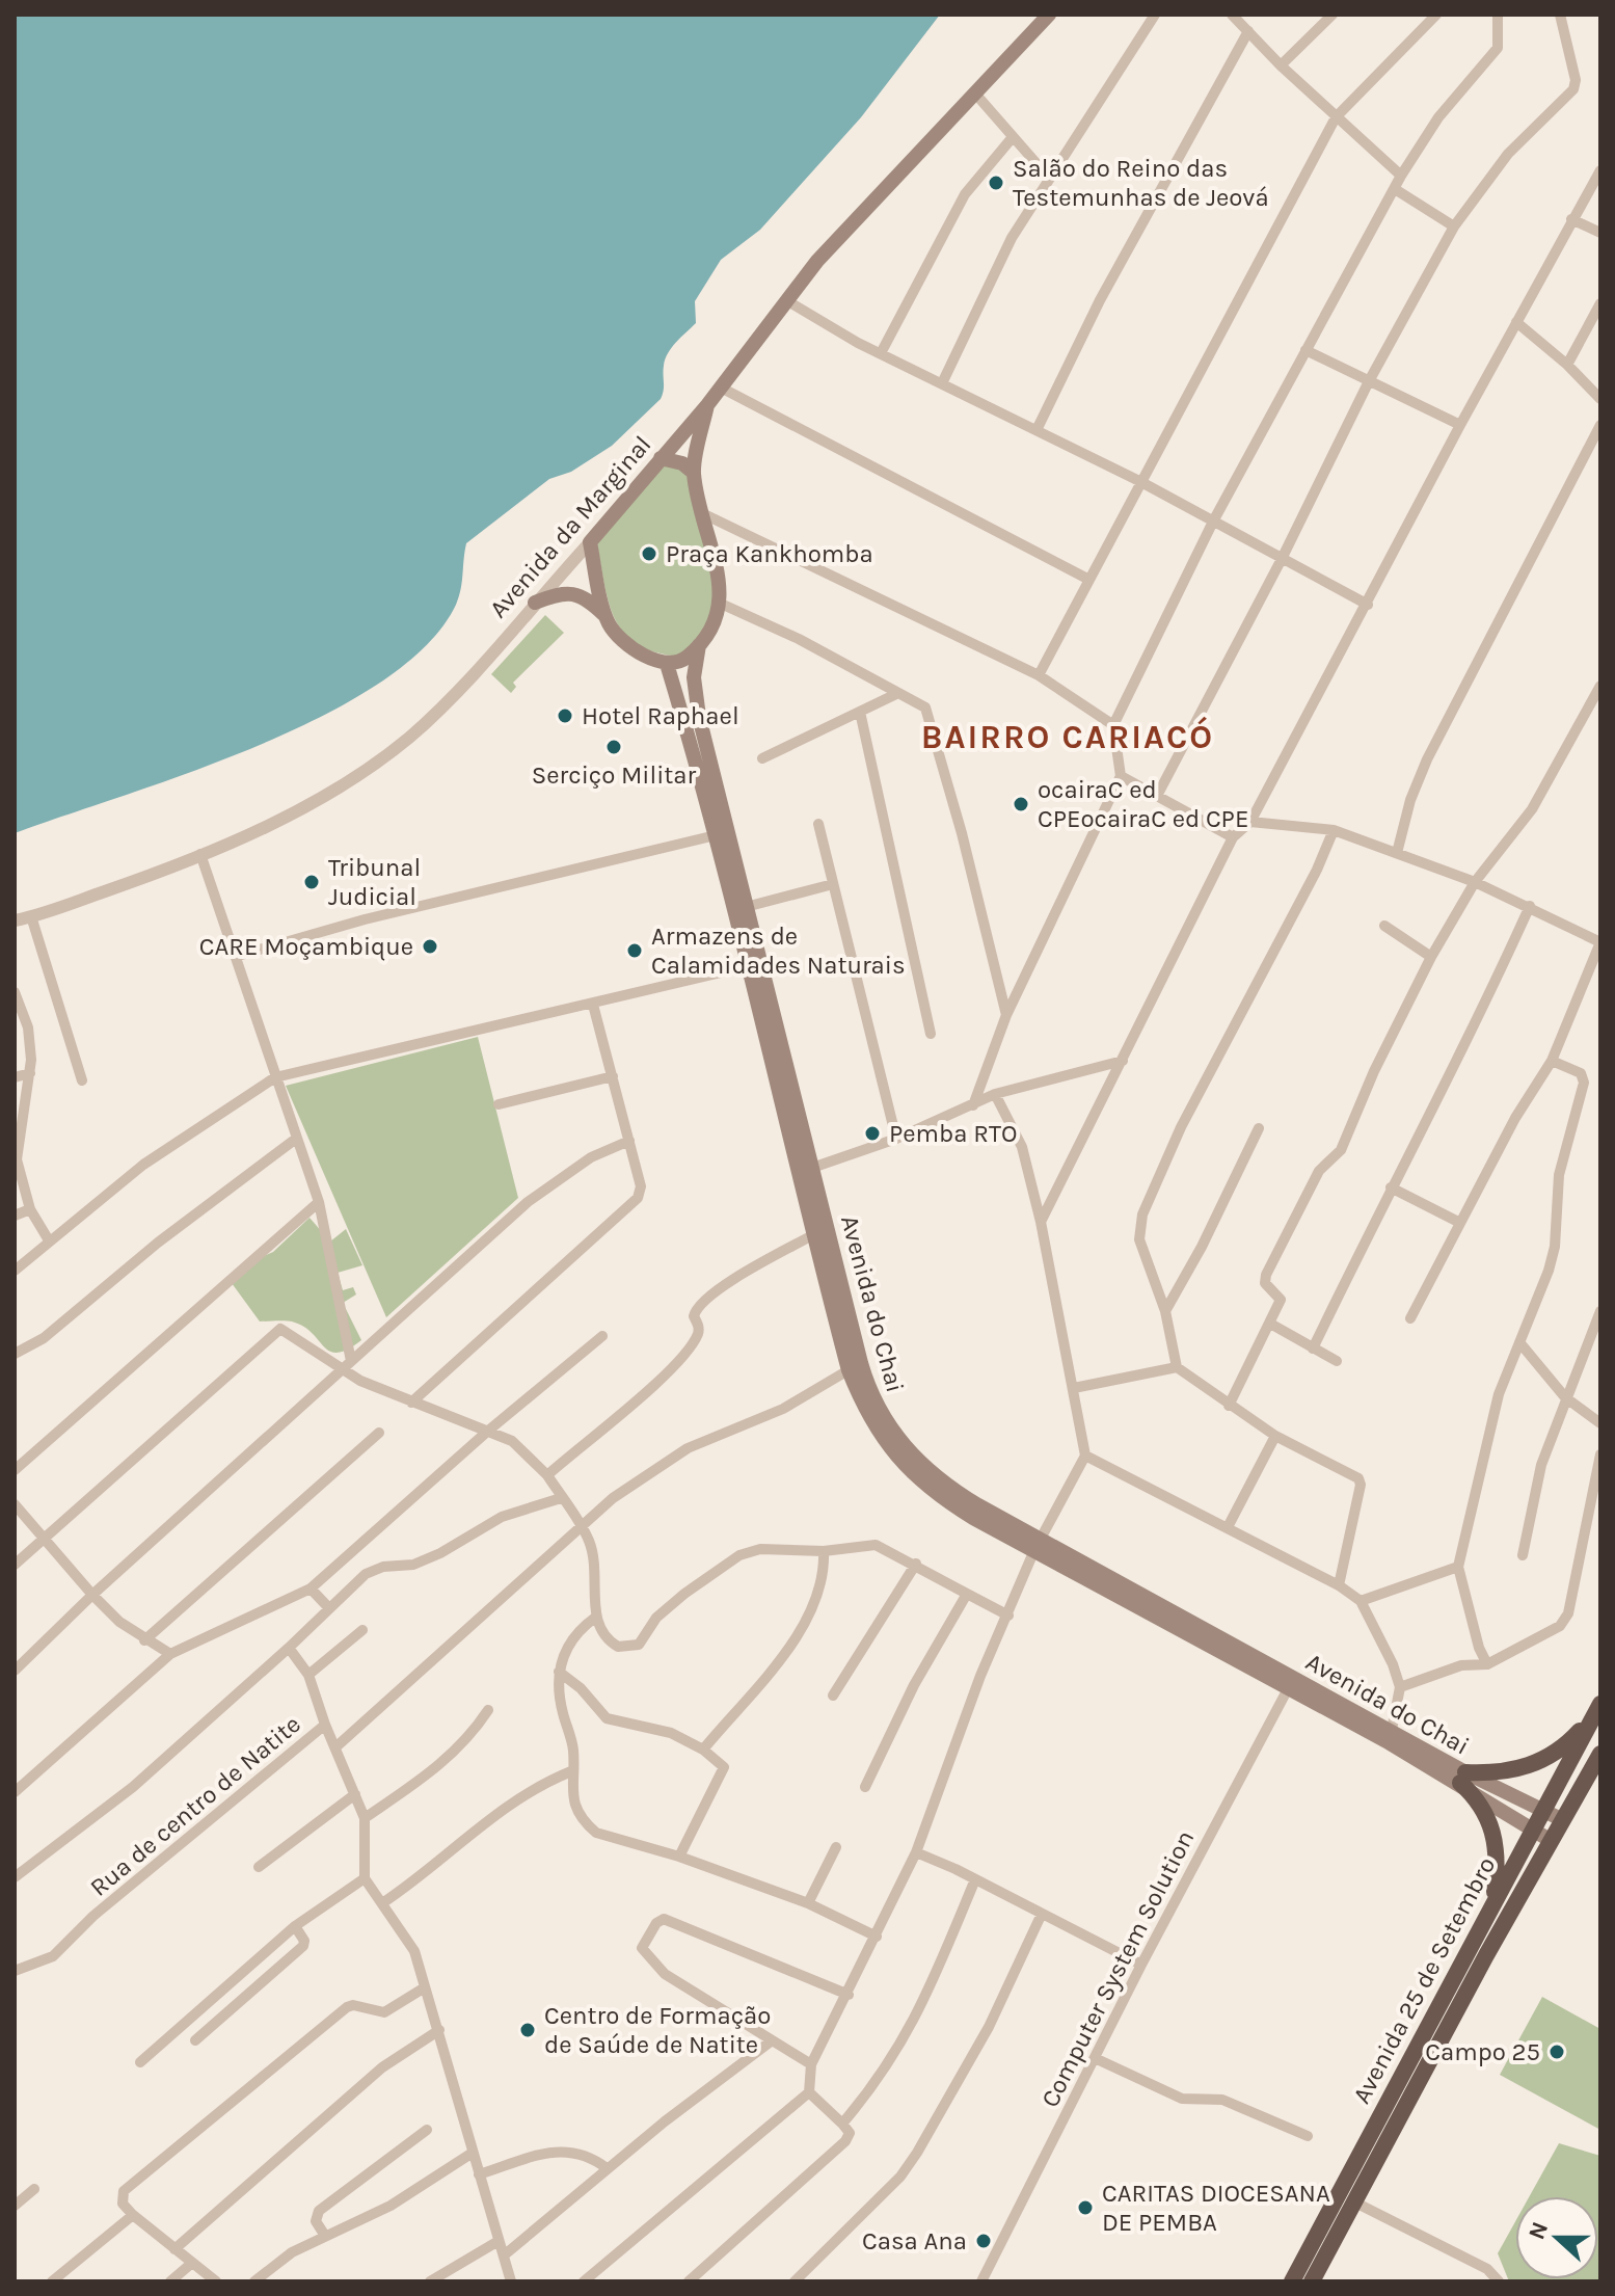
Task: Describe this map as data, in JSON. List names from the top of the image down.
{
  "streets": {
    "highway": ["Avenida 25 de Setembro"],
    "main road": ["Avenida da Marginal", "Avenida do Chai"],
    "street": ["Rua de centro de Natite", "Computer System Solution"]
  },
  "crossings": [
    ["Avenida do Chai", "Computer System Solution"],
    ["Avenida do Chai", "Avenida 25 de Setembro"]
  ],
  "districts": ["BAIRRO CARIACÓ"],
  "places": [
    "Salão do Reino das Testemunhas de Jeová",
    "Praça Kankhomba",
    "Hotel Raphael",
    "Serciço Militar",
    "ocairaC ed CPEocairaC ed CPE",
    "Tribunal Judicial",
    "CARE Moçambique",
    "Armazens de Calamidades Naturais",
    "Pemba RTO",
    "Centro de Formação de Saúde de Natite",
    "Campo 25",
    "CARITAS DIOCESANA DE PEMBA",
    "Casa Ana"
  ],
  "north": "left"
}
